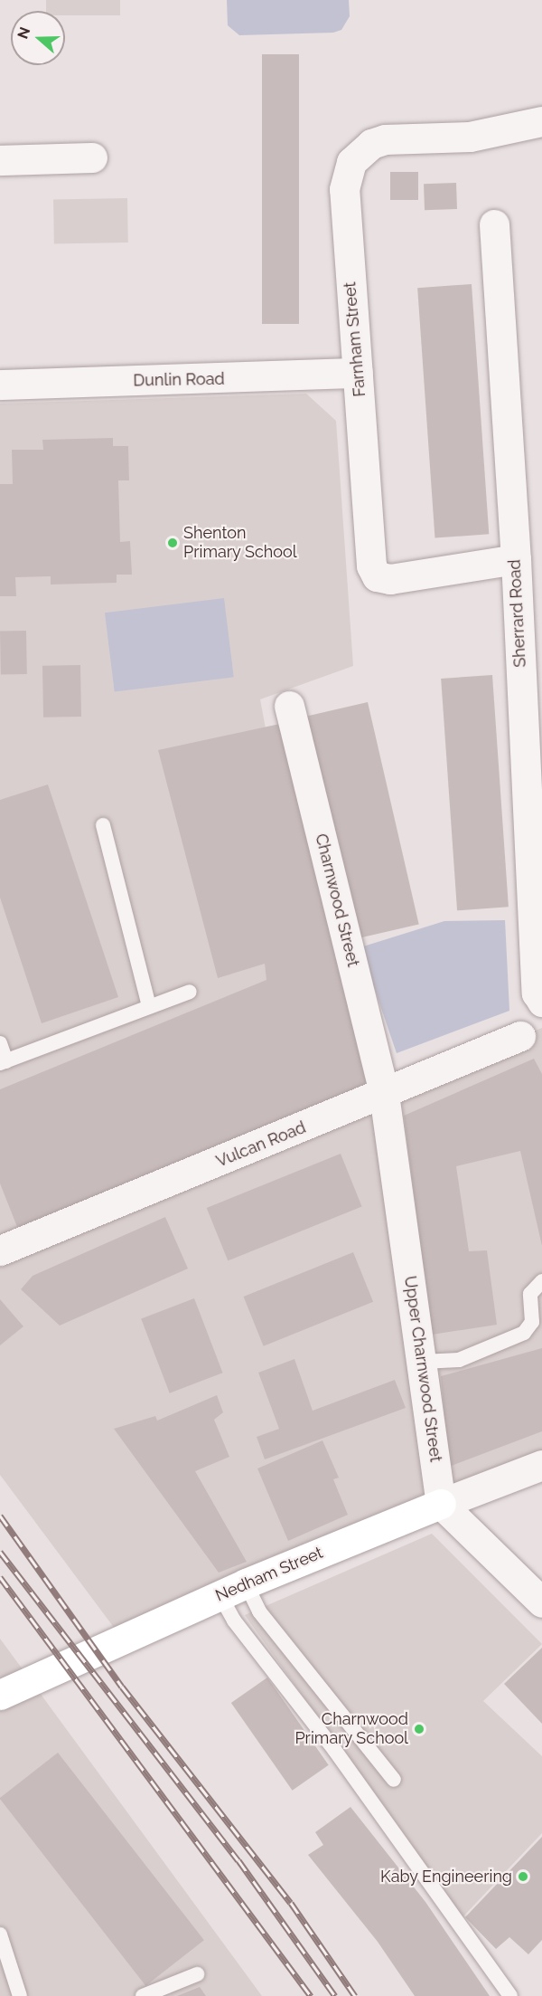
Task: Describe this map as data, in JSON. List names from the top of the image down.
{
  "streets": {
    "street": [
      "Farnham Street",
      "Dunlin Road",
      "Sherrard Road",
      "Charnwood Street",
      "Vulcan Road",
      "Upper Charnwood Street",
      "Nedham Street"
    ]
  },
  "crossings": [
    ["Farnham Street", "Dunlin Road"],
    ["Farnham Street", "Sherrard Road"],
    ["Charnwood Street", "Vulcan Road"],
    ["Charnwood Street", "Upper Charnwood Street"],
    ["Vulcan Road", "Upper Charnwood Street"],
    ["Upper Charnwood Street", "Nedham Street"]
  ],
  "places": ["Shenton Primary School", "Charnwood Primary School", "Kaby Engineering"],
  "north": "left"
}
